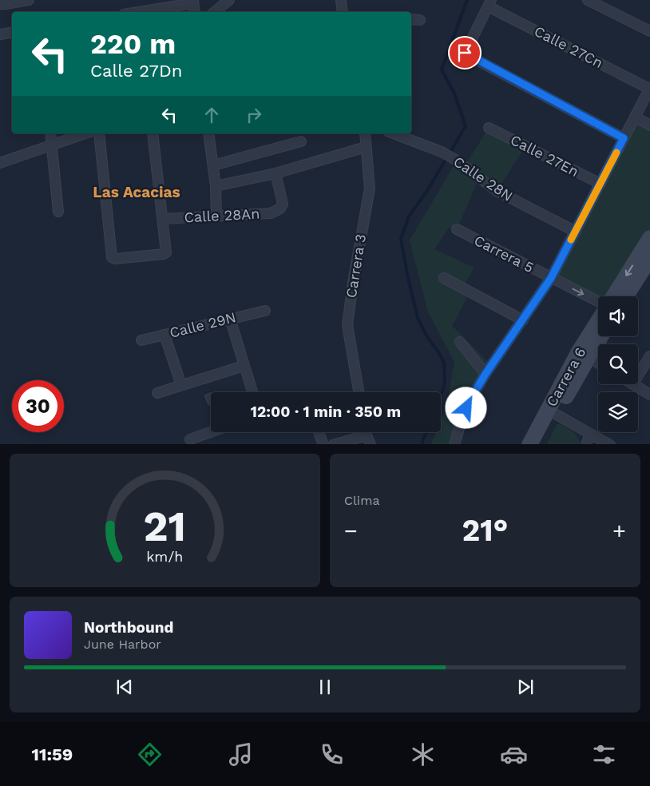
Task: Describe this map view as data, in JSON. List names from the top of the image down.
{
  "streets": {
    "main road": ["Carrera 6"],
    "street": [
      "Calle 27Cn",
      "Calle 27En",
      "Calle 28N",
      "Calle 28An",
      "Carrera 5",
      "Carrera 3",
      "Calle 29N"
    ]
  },
  "crossings": [
    ["Calle 27Cn", "Carrera 5"],
    ["Calle 27En", "Carrera 5"],
    ["Calle 28N", "Carrera 5"]
  ],
  "districts": ["Las Acacias"],
  "page": {
    "turn": ["220 m", "Calle 27Dn"],
    "limit": "30",
    "trip": "12:00 · 1 min · 350 m",
    "tile": "Clima",
    "heat": ["−", "21°", "+"],
    "song": ["Northbound", "June Harbor"],
    "tabs": "11:59",
    "gauge": ["21", "km/h"]
  }
}
